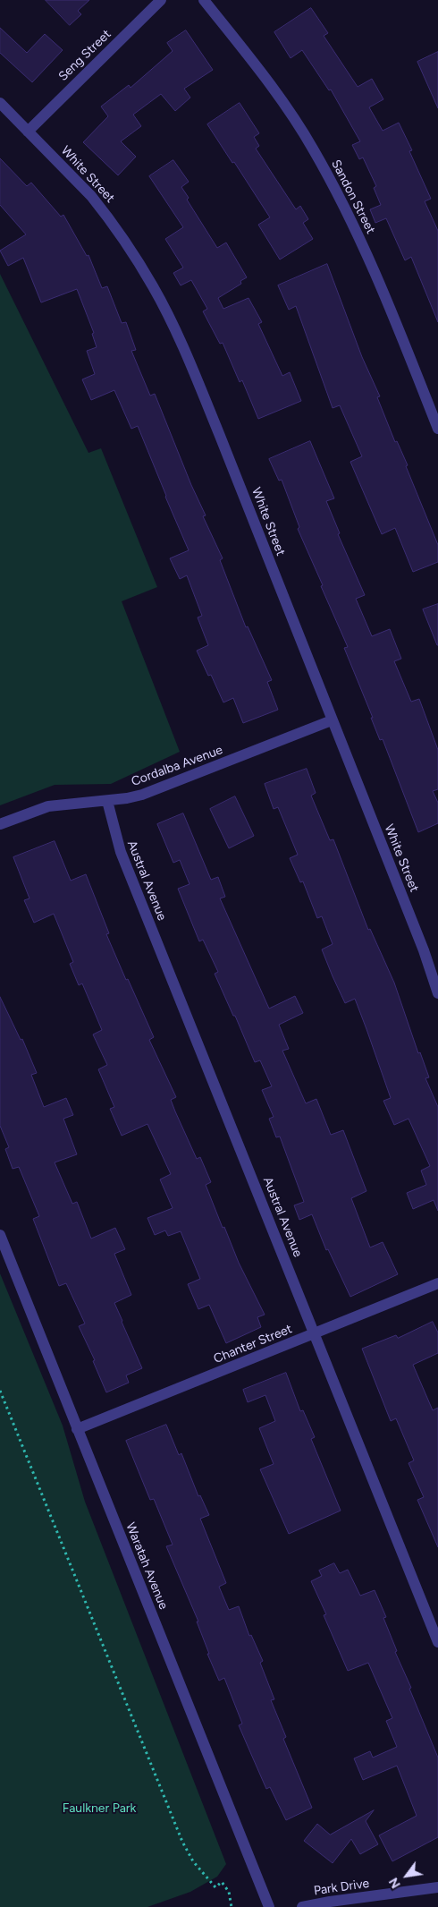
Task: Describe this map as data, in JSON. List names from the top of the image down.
{
  "streets": {
    "street": [
      "Seng Street",
      "White Street",
      "Sandon Street",
      "Cordalba Avenue",
      "Austral Avenue",
      "Chanter Street",
      "Waratah Avenue",
      "Park Drive"
    ]
  },
  "crossings": [
    ["Seng Street", "White Street"],
    ["White Street", "Cordalba Avenue"],
    ["Cordalba Avenue", "Austral Avenue"],
    ["Austral Avenue", "Chanter Street"],
    ["Chanter Street", "Waratah Avenue"]
  ],
  "parks": ["Faulkner Park"],
  "north": "bottom left"
}
